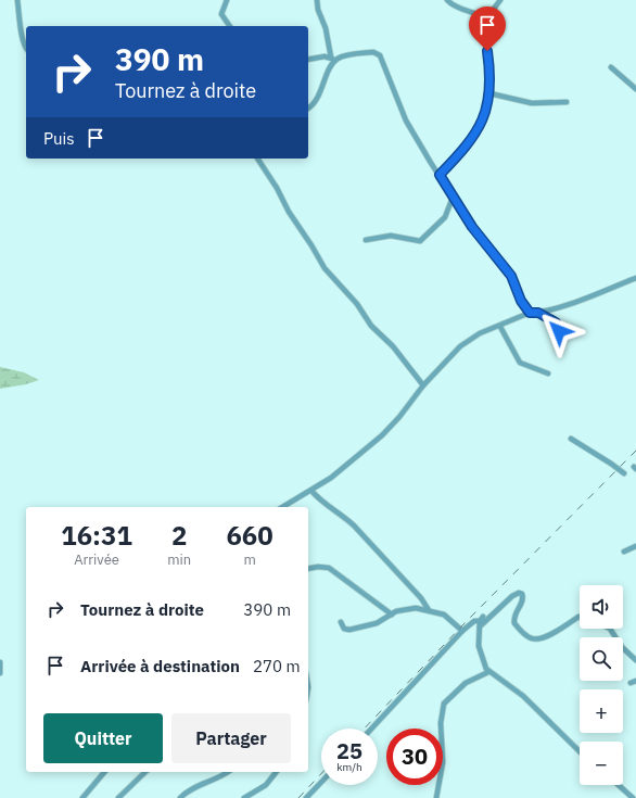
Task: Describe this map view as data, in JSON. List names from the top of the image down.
{
  "page": {
    "turn": ["390 m", "Tournez à droite"],
    "then": "Puis",
    "eta": [
      "16:31",
      "Arrivée",
      "2",
      "min",
      "660",
      "m"
    ],
    "list": [
      {
        "name": "Tournez à droite",
        "value": "390 m"
      },
      {
        "name": "Arrivée à destination",
        "value": "270 m"
      }
    ],
    "map_buttons": ["+", "−"],
    "buttons": ["Quitter", "Partager"],
    "speed": "25 km/h",
    "limit": "30"
  }
}
